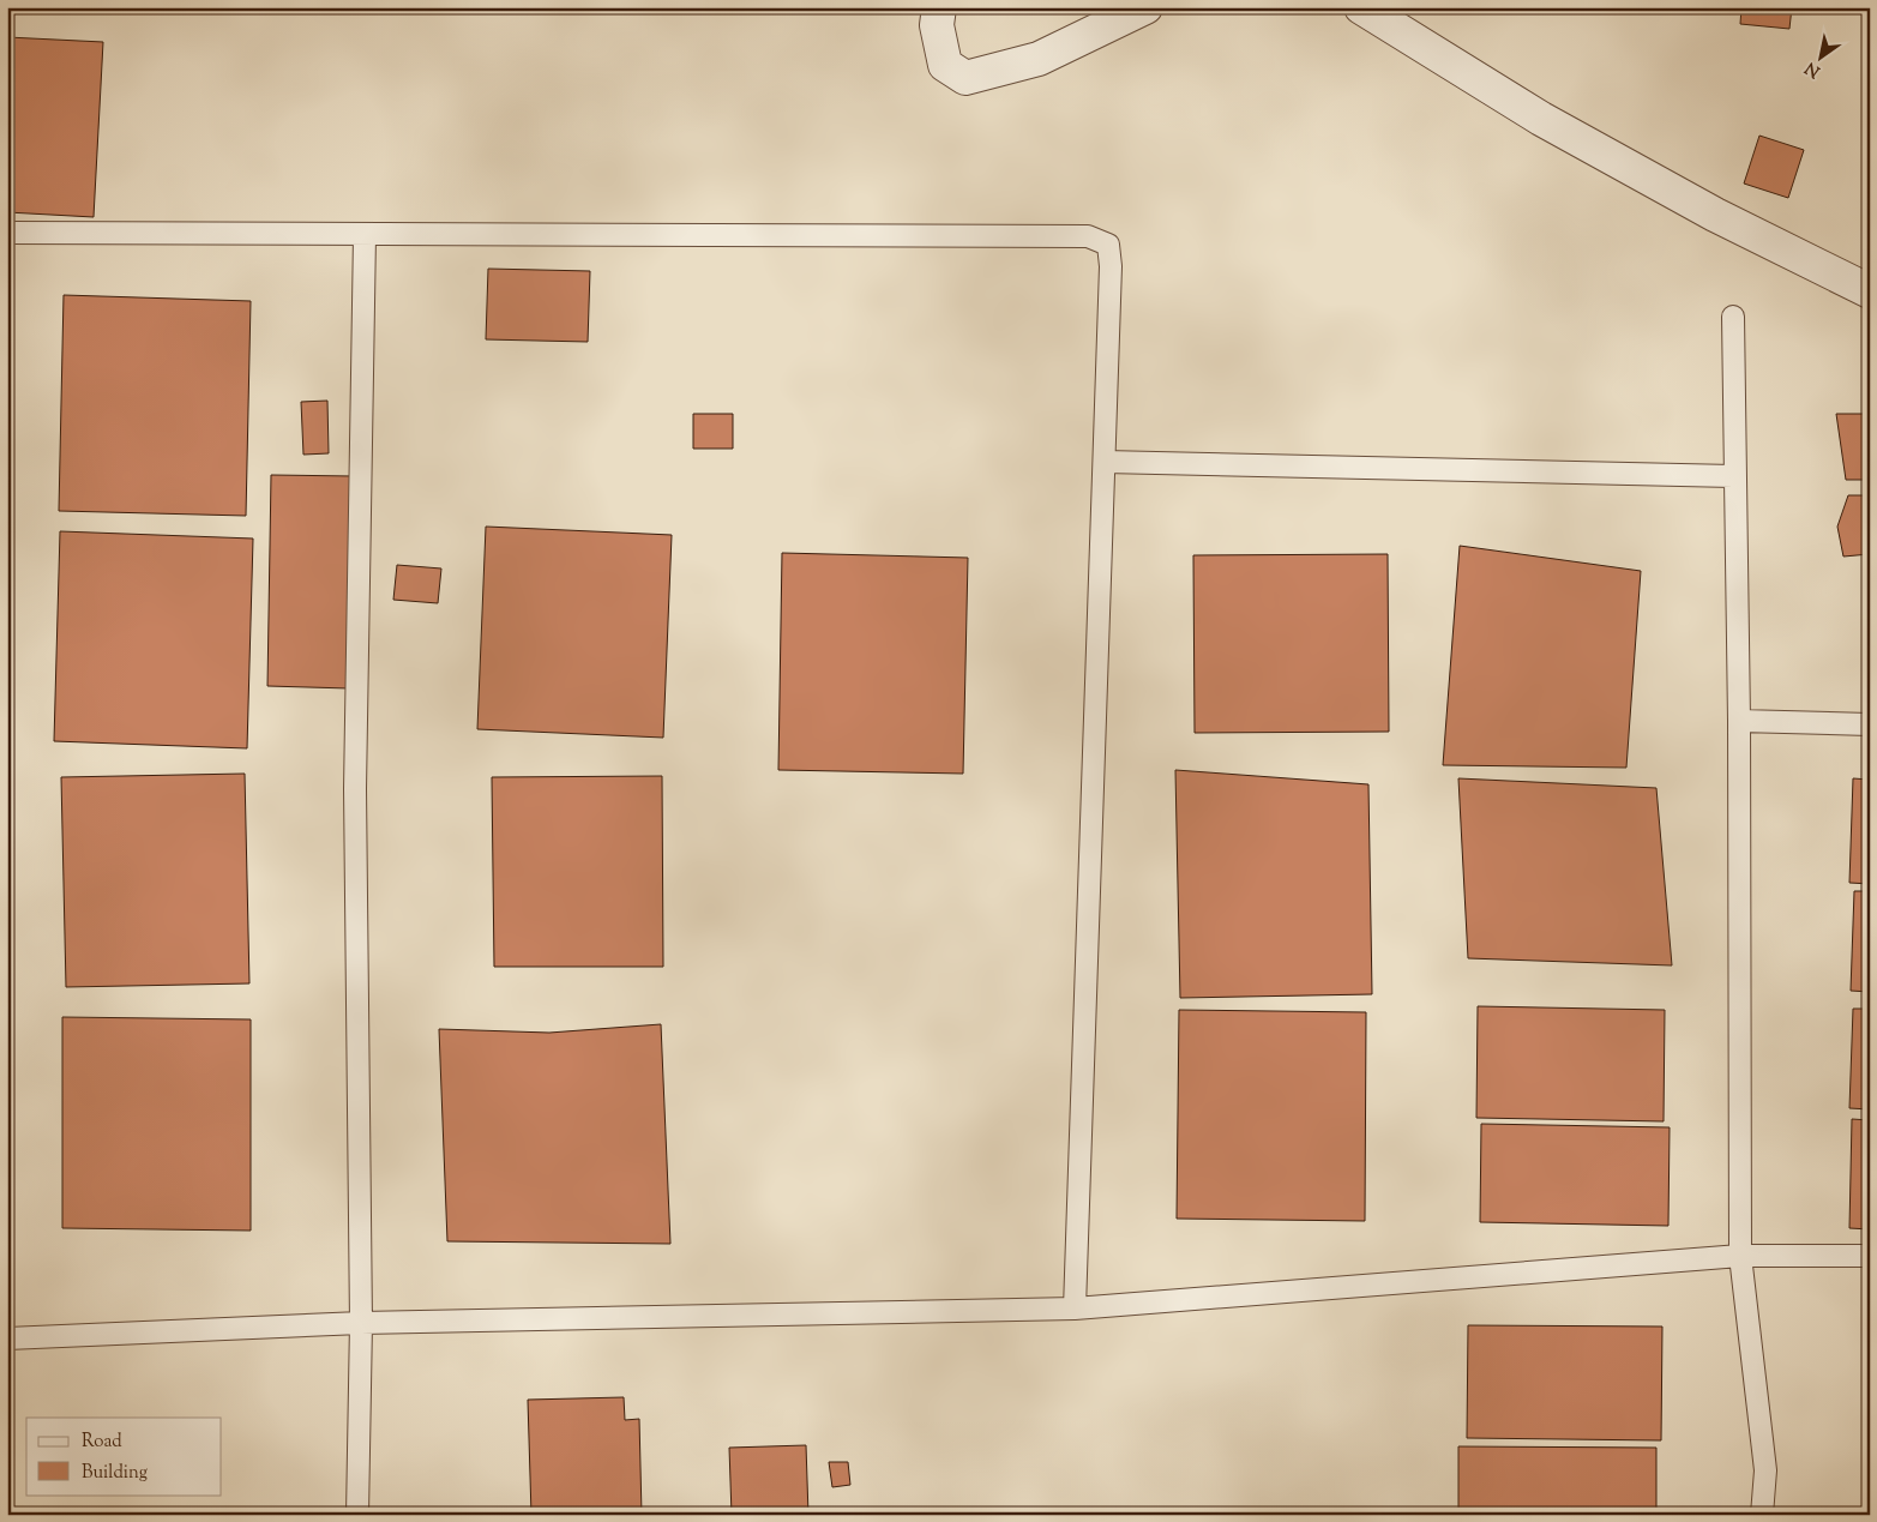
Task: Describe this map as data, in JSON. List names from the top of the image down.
{
  "legend": ["Road", "Building"],
  "north": "bottom left"
}
